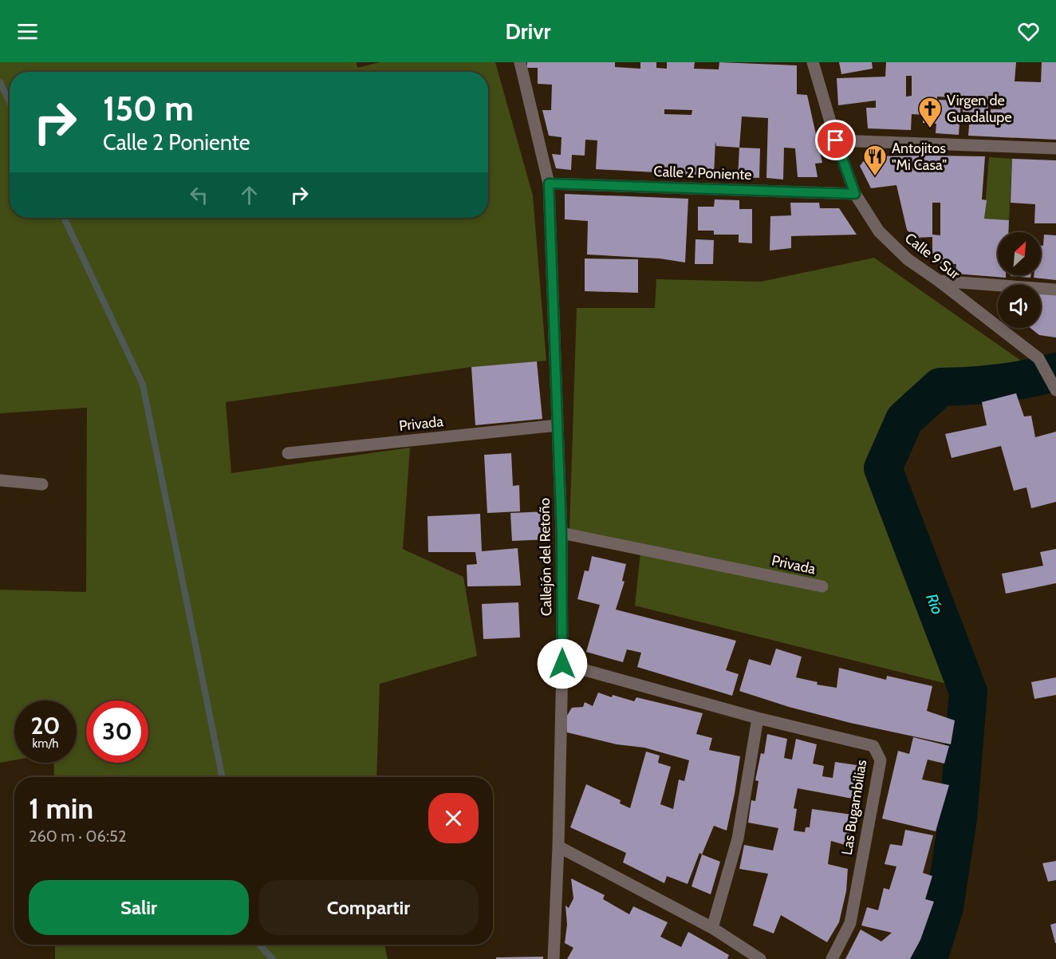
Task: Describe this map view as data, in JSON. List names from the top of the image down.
{
  "streets": {
    "street": [
      "Calle 2 Poniente",
      "Calle 9 Sur",
      "Privada",
      "Callejón del Retoño",
      "Las Bugambilias"
    ]
  },
  "crossings": [
    ["Calle 2 Poniente", "Calle 9 Sur"],
    ["Calle 2 Poniente", "Callejón del Retoño"],
    ["Privada", "Callejón del Retoño"],
    ["Callejón del Retoño", "Las Bugambilias"]
  ],
  "water": ["Río"],
  "places": {
    "church": ["Virgen de Guadalupe"],
    "restaurant": ["Antojitos \"Mi Casa\""]
  },
  "north": "top right",
  "page": {
    "header": "Drivr",
    "turn": ["150 m", "Calle 2 Poniente"],
    "speed": "20 km/h",
    "limit": "30",
    "heading": ["1 min", "260 m · 06:52"],
    "buttons": ["Salir", "Compartir"]
  }
}
